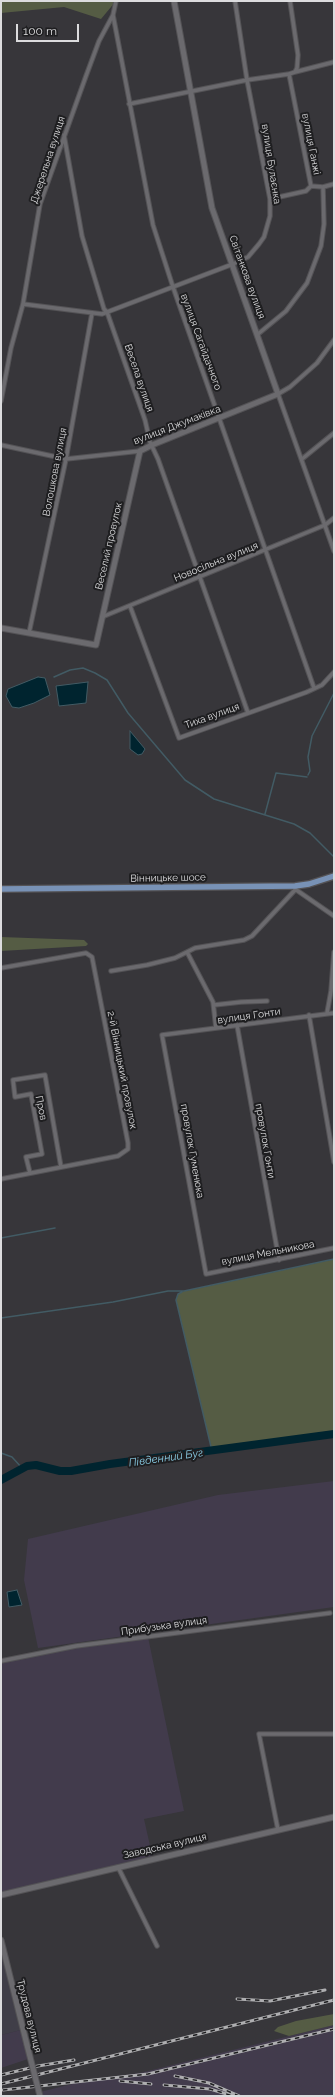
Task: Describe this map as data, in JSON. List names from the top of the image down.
{
  "streets": {
    "main road": ["Вінницьке шосе"],
    "street": [
      "вулиця Ганжі",
      "Джерельна вулиця",
      "вулиця Булаєнка",
      "Світанкова вулиця",
      "вулиця Сагайдачного",
      "Весела вулиця",
      "вулиця Джумаківка",
      "Волошкова вулиця",
      "Веселий провулок",
      "Новосільна вулиця",
      "Тиха вулиця",
      "вулиця Гонти",
      "2-й Вінницький провулок",
      "Пров",
      "провулок Гонти",
      "провулок Гуменюка",
      "вулиця Мельникова",
      "Прибузька вулиця",
      "Заводська вулиця",
      "Трудова вулиця"
    ]
  },
  "crossings": [
    ["вулиця Ганжі", "Світанкова вулиця"],
    ["Джерельна вулиця", "вулиця Булаєнка"],
    ["Джерельна вулиця", "вулиця Сагайдачного"],
    ["Джерельна вулиця", "Весела вулиця"],
    ["вулиця Булаєнка", "Світанкова вулиця"],
    ["вулиця Булаєнка", "вулиця Сагайдачного"],
    ["вулиця Булаєнка", "Весела вулиця"],
    ["вулиця Булаєнка", "Волошкова вулиця"],
    ["Світанкова вулиця", "вулиця Джумаківка"],
    ["Світанкова вулиця", "Новосільна вулиця"],
    ["вулиця Сагайдачного", "вулиця Джумаківка"],
    ["вулиця Сагайдачного", "Новосільна вулиця"],
    ["вулиця Сагайдачного", "Тиха вулиця"],
    ["Весела вулиця", "вулиця Джумаківка"],
    ["Весела вулиця", "Новосільна вулиця"],
    ["Весела вулиця", "Тиха вулиця"],
    ["вулиця Джумаківка", "Волошкова вулиця"],
    ["вулиця Джумаківка", "Веселий провулок"],
    ["Волошкова вулиця", "Веселий провулок"],
    ["Веселий провулок", "Новосільна вулиця"],
    ["Новосільна вулиця", "Тиха вулиця"],
    ["вулиця Гонти", "провулок Гонти"],
    ["вулиця Гонти", "провулок Гуменюка"],
    ["2-й Вінницький провулок", "Пров"],
    ["провулок Гонти", "вулиця Мельникова"],
    ["провулок Гуменюка", "вулиця Мельникова"]
  ],
  "water": ["Південний Буг"],
  "scale_bar": "100 m"
}
